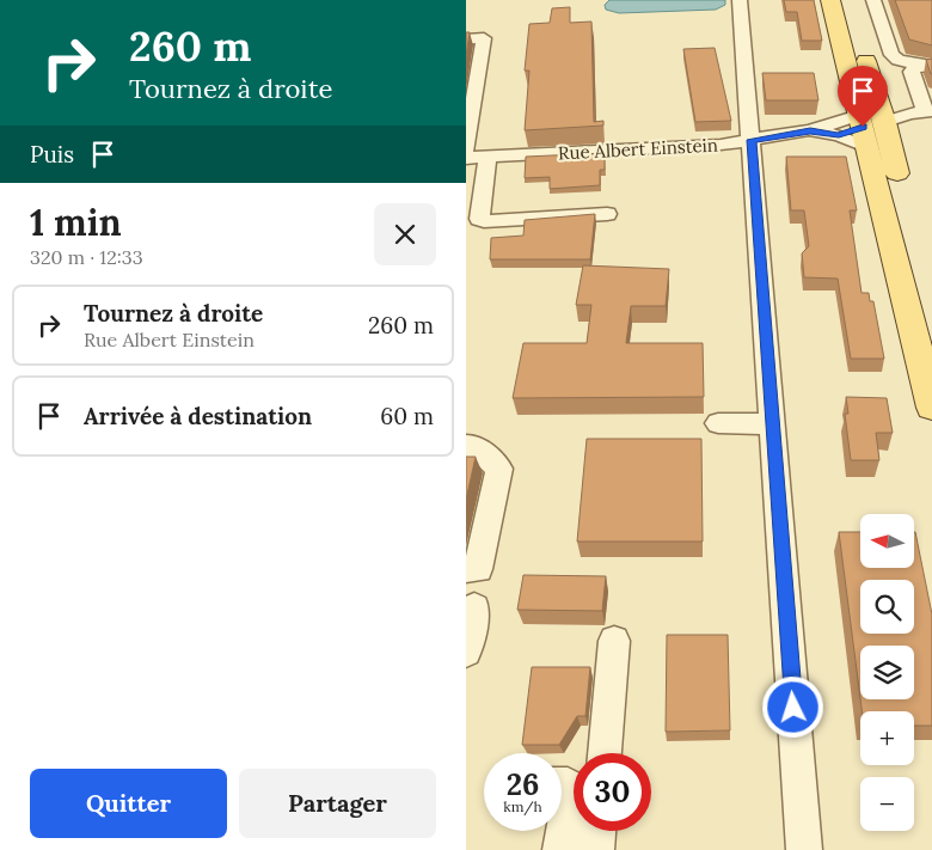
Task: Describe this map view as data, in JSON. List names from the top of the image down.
{
  "streets": {
    "street": ["Rue Albert Einstein"]
  },
  "north": "left",
  "page": {
    "turn": ["260 m", "Tournez à droite"],
    "then": "Puis",
    "heading": ["1 min", "320 m · 12:33"],
    "list": [
      {
        "name": "Tournez à droite",
        "note": "Rue Albert Einstein",
        "value": "260 m"
      },
      {
        "name": "Arrivée à destination",
        "value": "60 m"
      }
    ],
    "map_buttons": ["+", "−"],
    "speed": "26 km/h",
    "limit": "30",
    "buttons": ["Quitter", "Partager"]
  }
}
